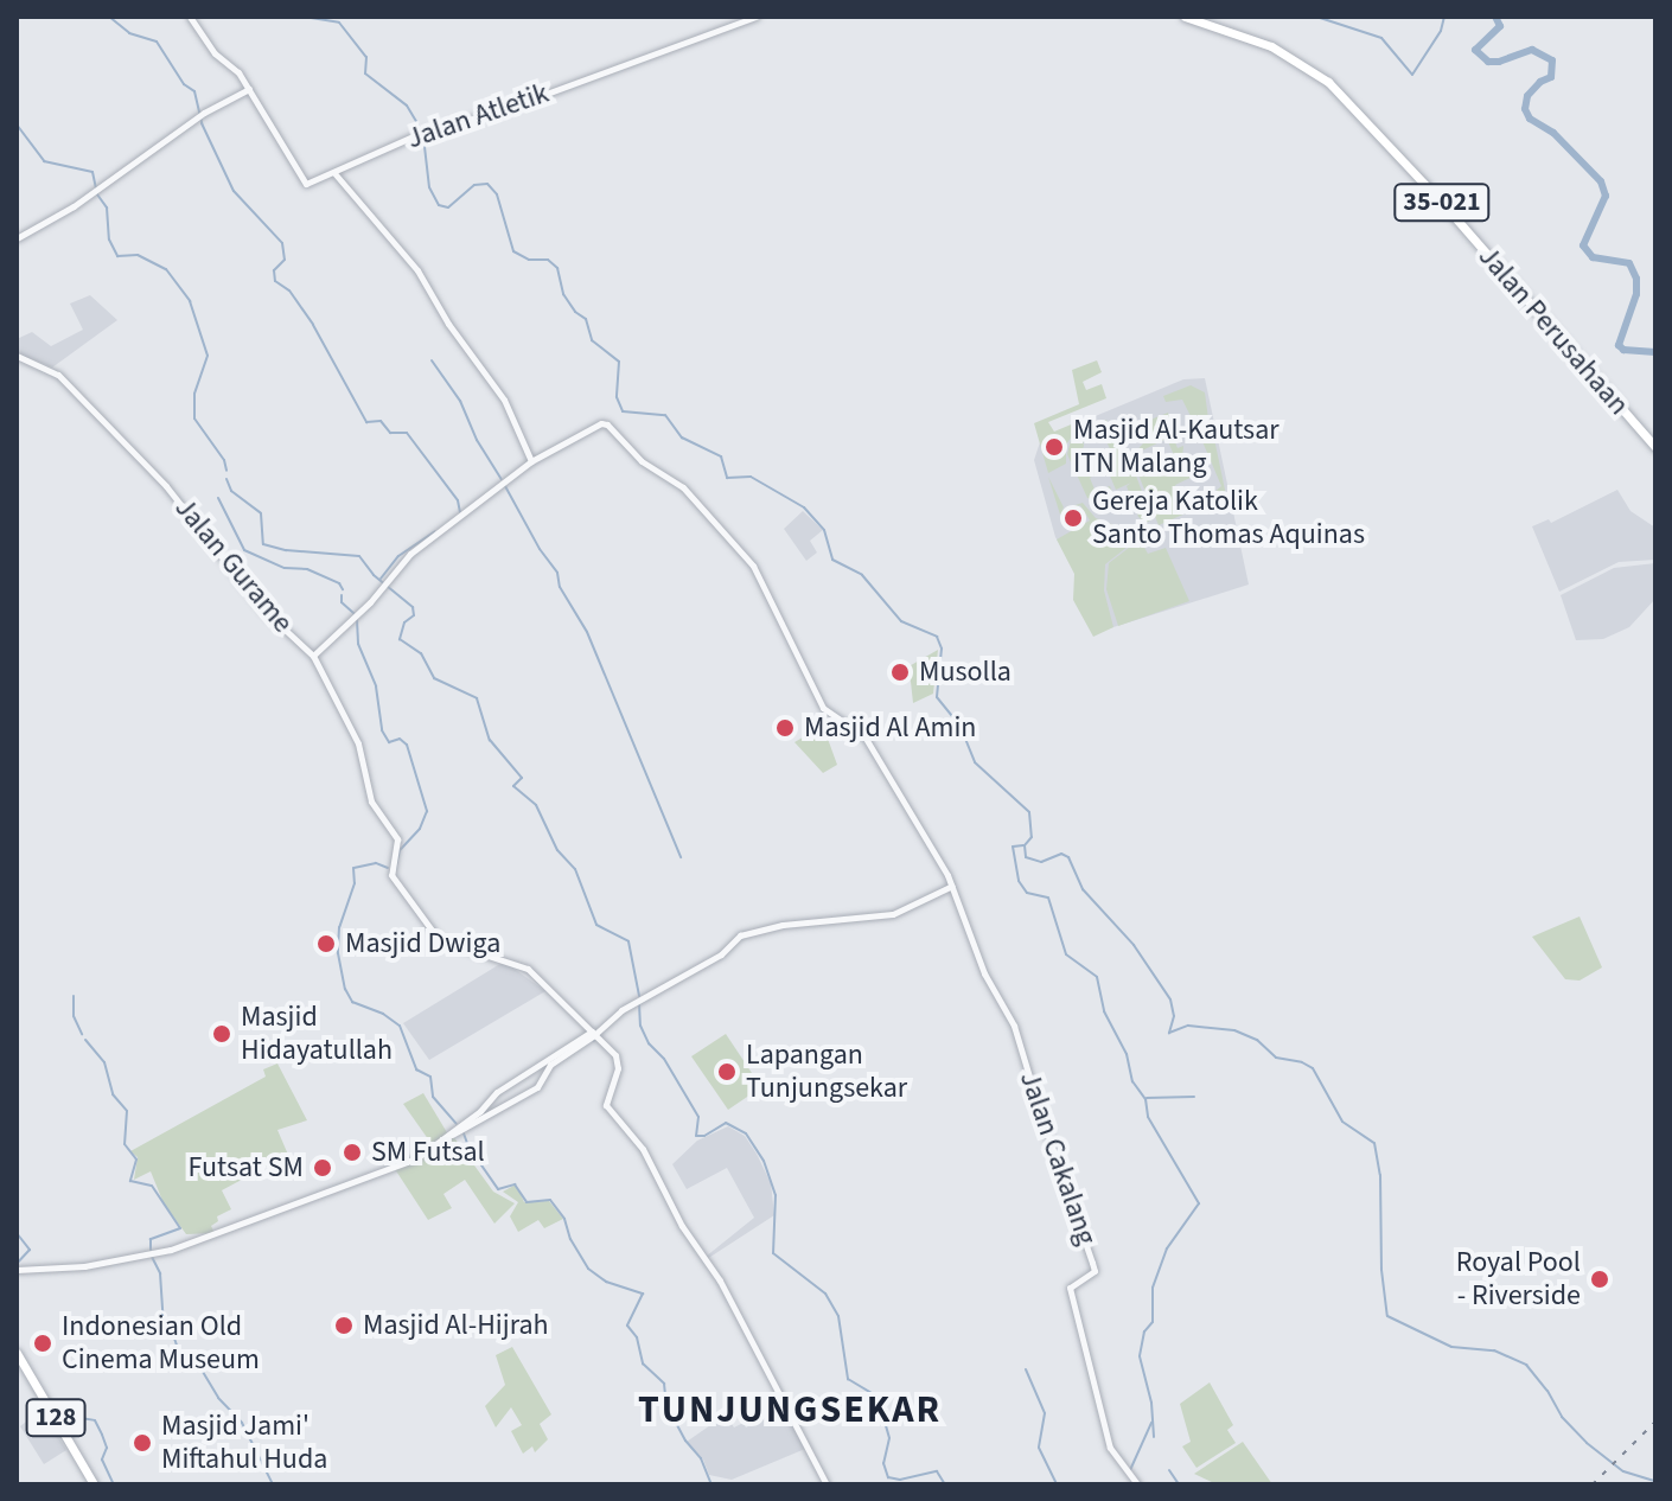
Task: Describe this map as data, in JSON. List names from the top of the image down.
{
  "streets": {
    "main road": ["35-021", "Jalan Perusahaan", "128"],
    "street": ["Jalan Atletik", "Jalan Gurame", "Jalan Cakalang"]
  },
  "districts": ["TUNJUNGSEKAR"],
  "places": [
    "Masjid Al-Kautsar ITN Malang",
    "Gereja Katolik Santo Thomas Aquinas",
    "Musolla",
    "Masjid Al Amin",
    "Masjid Dwiga",
    "Masjid Hidayatullah",
    "Lapangan Tunjungsekar",
    "SM Futsal",
    "Futsat SM",
    "Royal Pool - Riverside",
    "Masjid Al-Hijrah",
    "Indonesian Old Cinema Museum",
    "Masjid Jami' Miftahul Huda"
  ]
}
